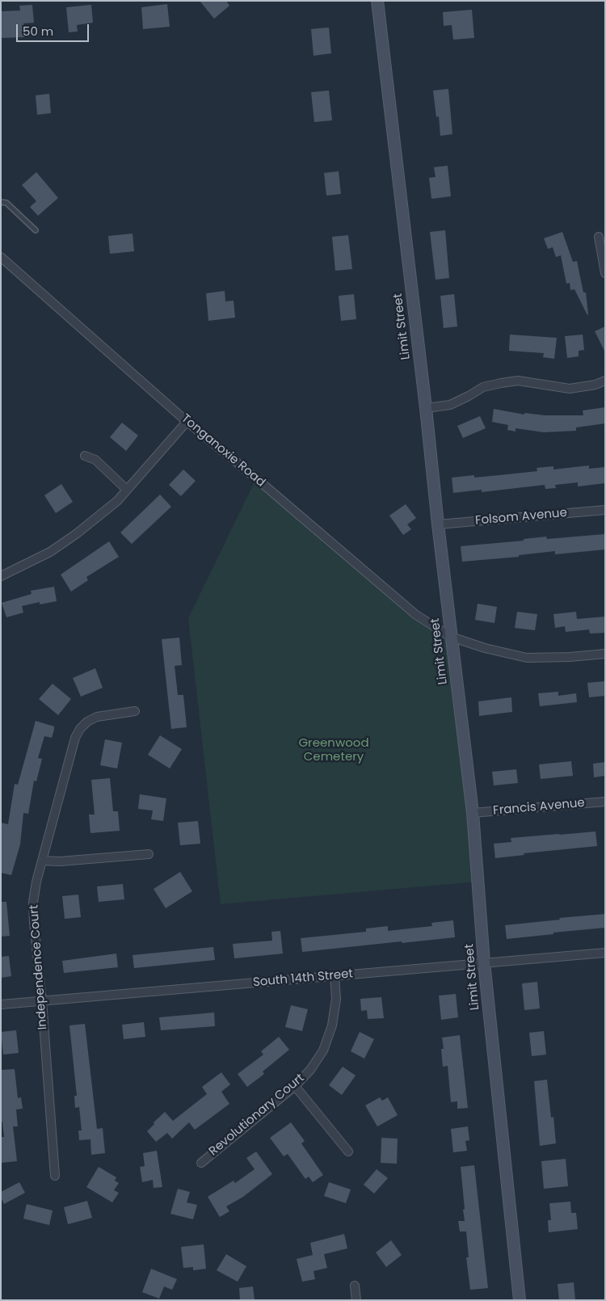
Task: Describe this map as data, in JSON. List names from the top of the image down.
{
  "streets": {
    "street": [
      "Limit Street",
      "Tonganoxie Road",
      "Folsom Avenue",
      "Francis Avenue",
      "Independence Court",
      "South 14th Street",
      "Revolutionary Court"
    ]
  },
  "crossings": [
    ["Limit Street", "Tonganoxie Road"],
    ["Limit Street", "Folsom Avenue"],
    ["Limit Street", "Francis Avenue"],
    ["Limit Street", "South 14th Street"],
    ["Independence Court", "South 14th Street"],
    ["South 14th Street", "Revolutionary Court"]
  ],
  "parks": ["Greenwood Cemetery"],
  "scale_bar": "50 m"
}
